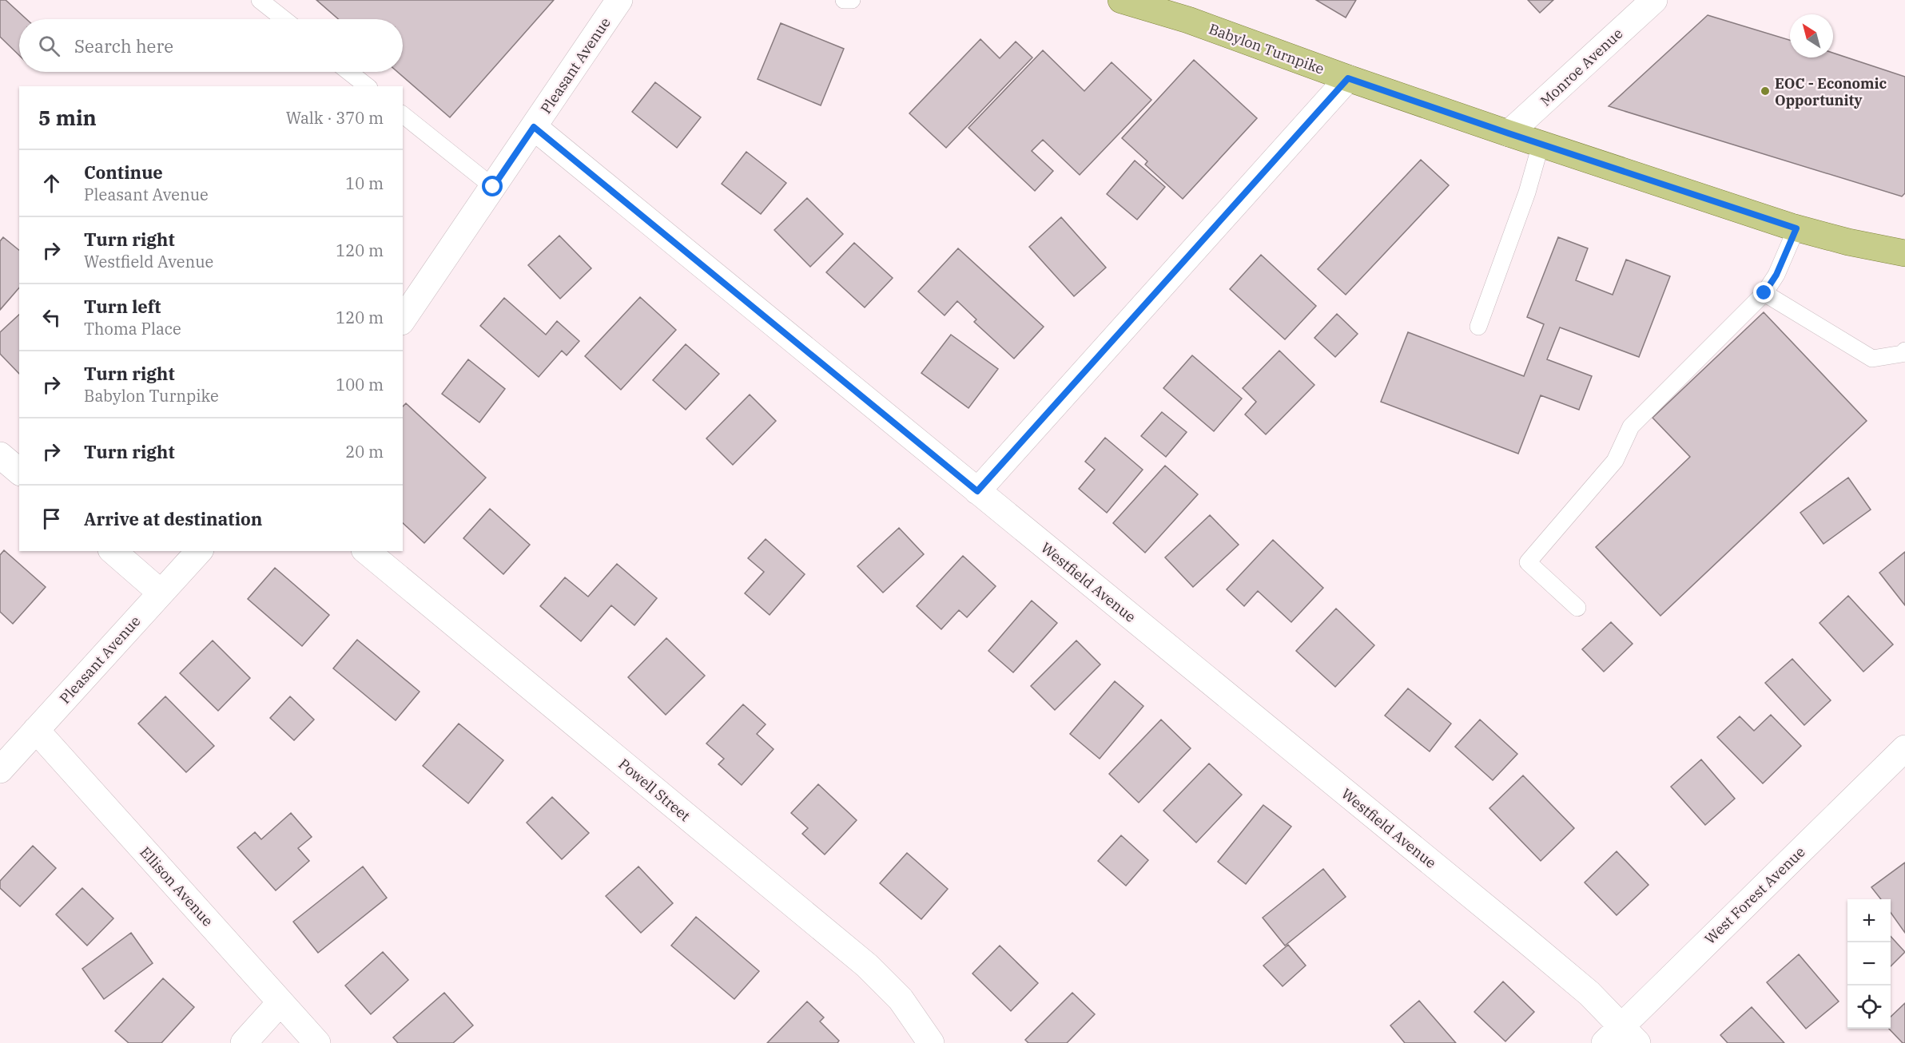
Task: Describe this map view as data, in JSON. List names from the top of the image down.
{
  "streets": {
    "main road": ["Babylon Turnpike"],
    "street": [
      "Pleasant Avenue",
      "Monroe Avenue",
      "Westfield Avenue",
      "Powell Street",
      "Ellison Avenue",
      "West Forest Avenue"
    ]
  },
  "crossings": [
    ["Babylon Turnpike", "Monroe Avenue"],
    ["Pleasant Avenue", "Westfield Avenue"],
    ["Pleasant Avenue", "Ellison Avenue"],
    ["Westfield Avenue", "West Forest Avenue"]
  ],
  "places": ["EOC - Economic Opportunity"],
  "north": "top left",
  "page": {
    "search": "Search here",
    "heading": ["5 min", "Walk · 370 m"],
    "list": [
      ["Continue", "Pleasant Avenue", "10 m"],
      ["Turn right", "Westfield Avenue", "120 m"],
      ["Turn left", "Thoma Place", "120 m"],
      ["Turn right", "Babylon Turnpike", "100 m"],
      ["Turn right", "20 m"],
      "Arrive at destination"
    ],
    "map_buttons": ["+", "−"]
  }
}
